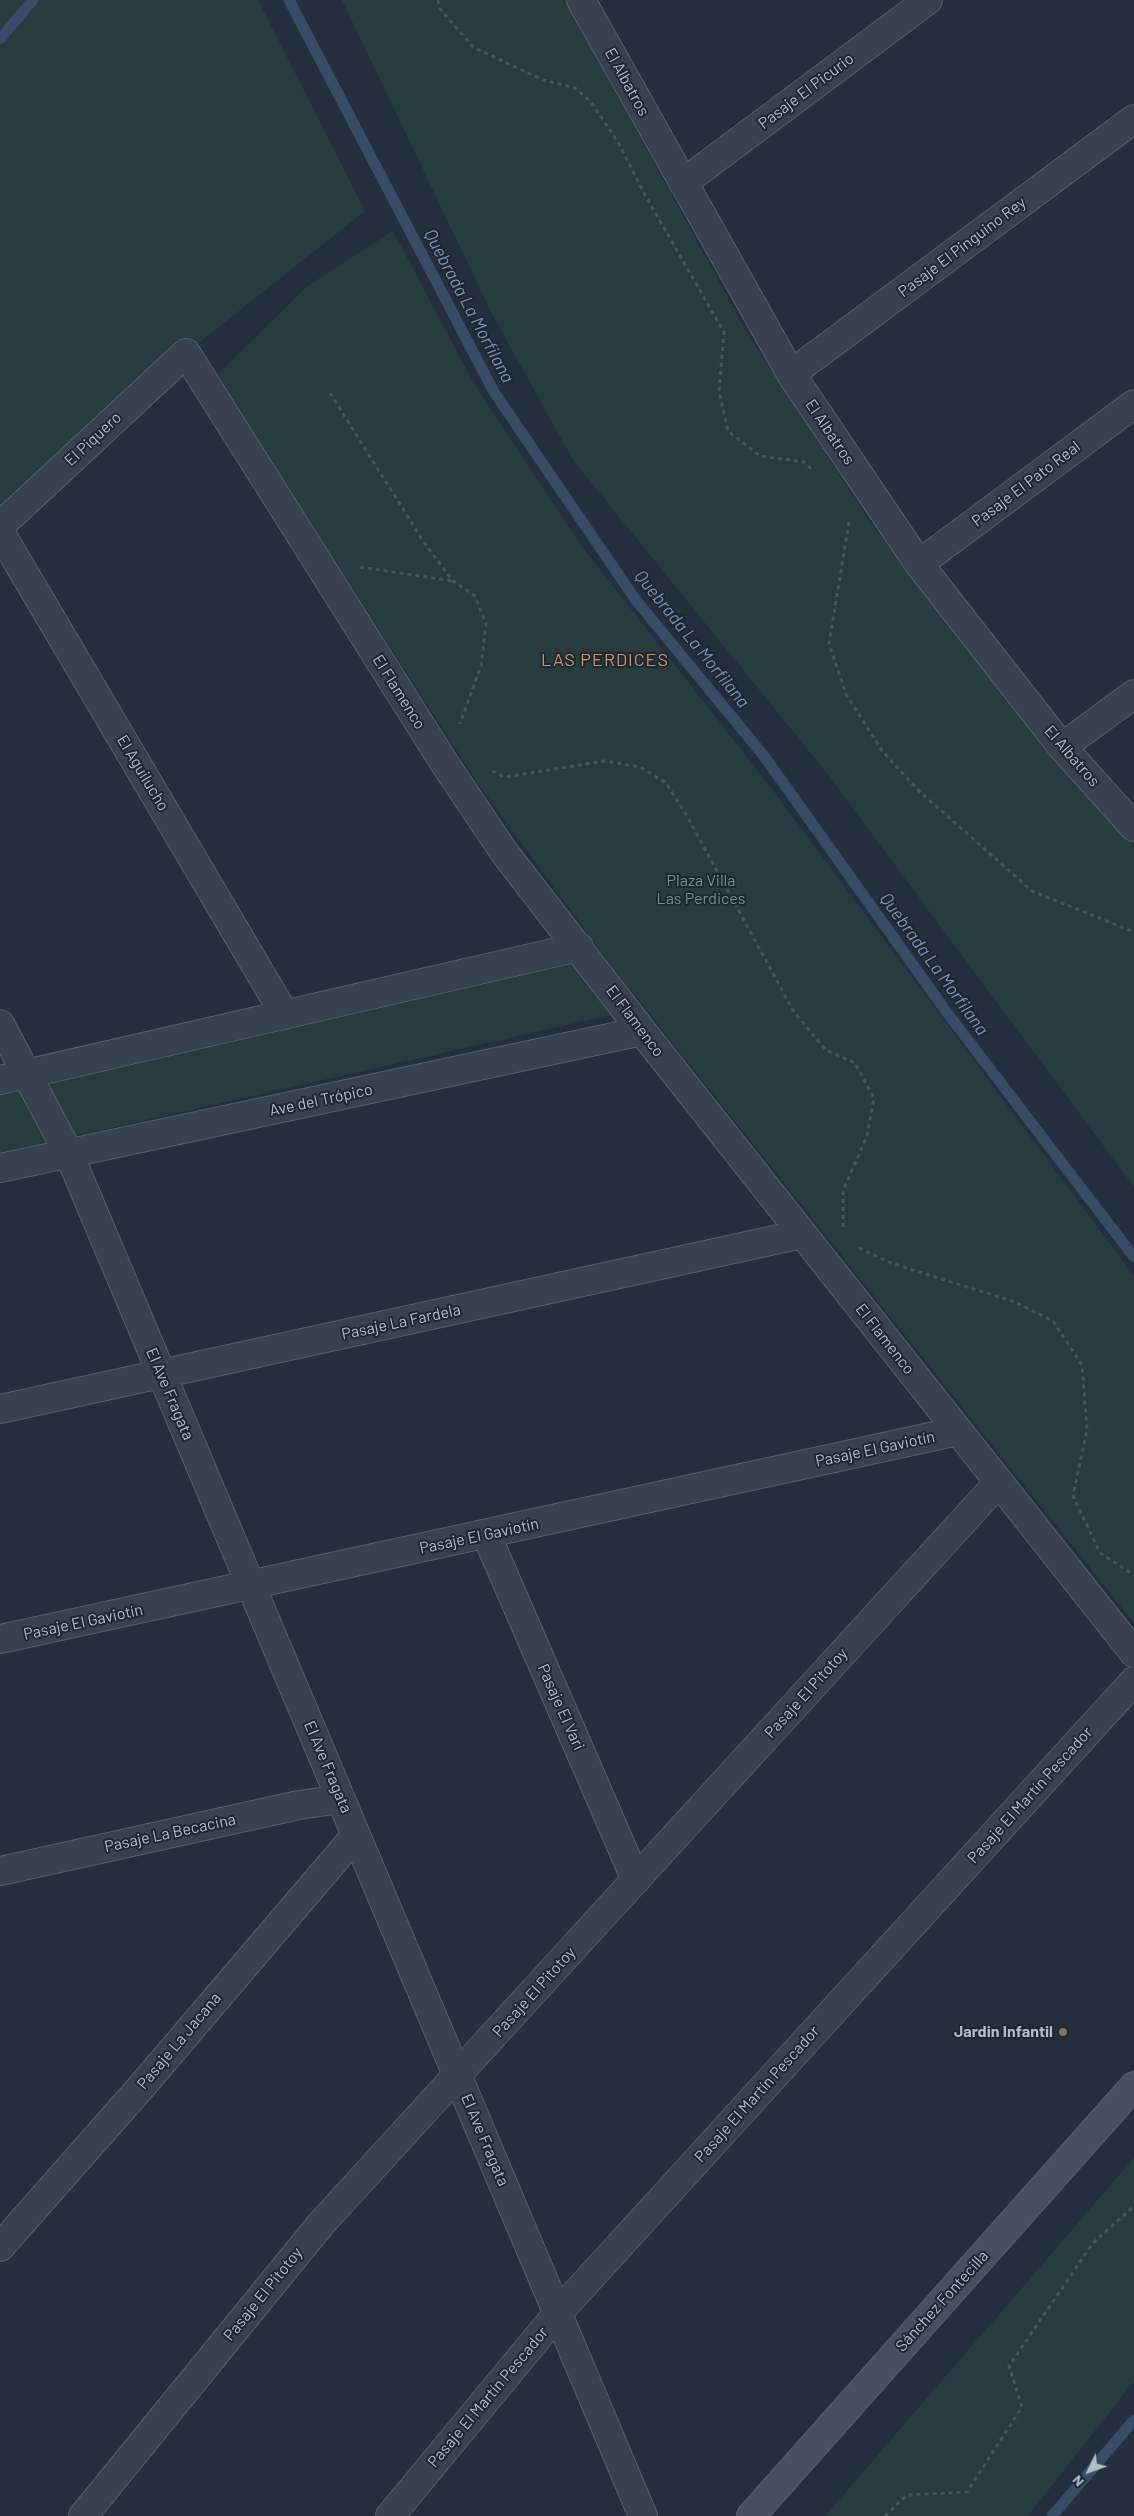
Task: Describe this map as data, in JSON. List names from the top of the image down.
{
  "streets": {
    "street": [
      "El Albatros",
      "Pasaje El Picurio",
      "Pasaje El Pinguino Rey",
      "El Piquero",
      "Pasaje El Pato Real",
      "El Flamenco",
      "El Aguilucho",
      "Ave del Trópico",
      "Pasaje La Fardela",
      "El Ave Fragata",
      "Pasaje El Gaviotín",
      "Pasaje El Pitotoy",
      "Pasaje El Vari",
      "Pasaje El Martín Pescador",
      "Pasaje La Becacina",
      "Pasaje La Jacana",
      "Sánchez Fontecilla"
    ]
  },
  "crossings": [
    ["El Albatros", "Pasaje El Picurio"],
    ["El Albatros", "Pasaje El Pinguino Rey"],
    ["El Albatros", "Pasaje El Pato Real"],
    ["El Piquero", "El Flamenco"],
    ["El Flamenco", "Ave del Trópico"],
    ["El Flamenco", "Pasaje La Fardela"],
    ["El Flamenco", "Pasaje El Gaviotín"],
    ["El Flamenco", "Pasaje El Pitotoy"],
    ["Ave del Trópico", "El Ave Fragata"],
    ["Pasaje La Fardela", "El Ave Fragata"],
    ["El Ave Fragata", "Pasaje El Gaviotín"],
    ["El Ave Fragata", "Pasaje El Pitotoy"],
    ["El Ave Fragata", "Pasaje El Martín Pescador"],
    ["El Ave Fragata", "Pasaje La Becacina"],
    ["El Ave Fragata", "Pasaje La Jacana"],
    ["Pasaje El Gaviotín", "Pasaje El Vari"],
    ["Pasaje El Pitotoy", "Pasaje El Vari"]
  ],
  "districts": ["LAS PERDICES"],
  "water": ["Quebrada La Morfilana"],
  "parks": ["Plaza Villa Las Perdices"],
  "places": ["Jardin Infantil"],
  "north": "bottom left"
}
